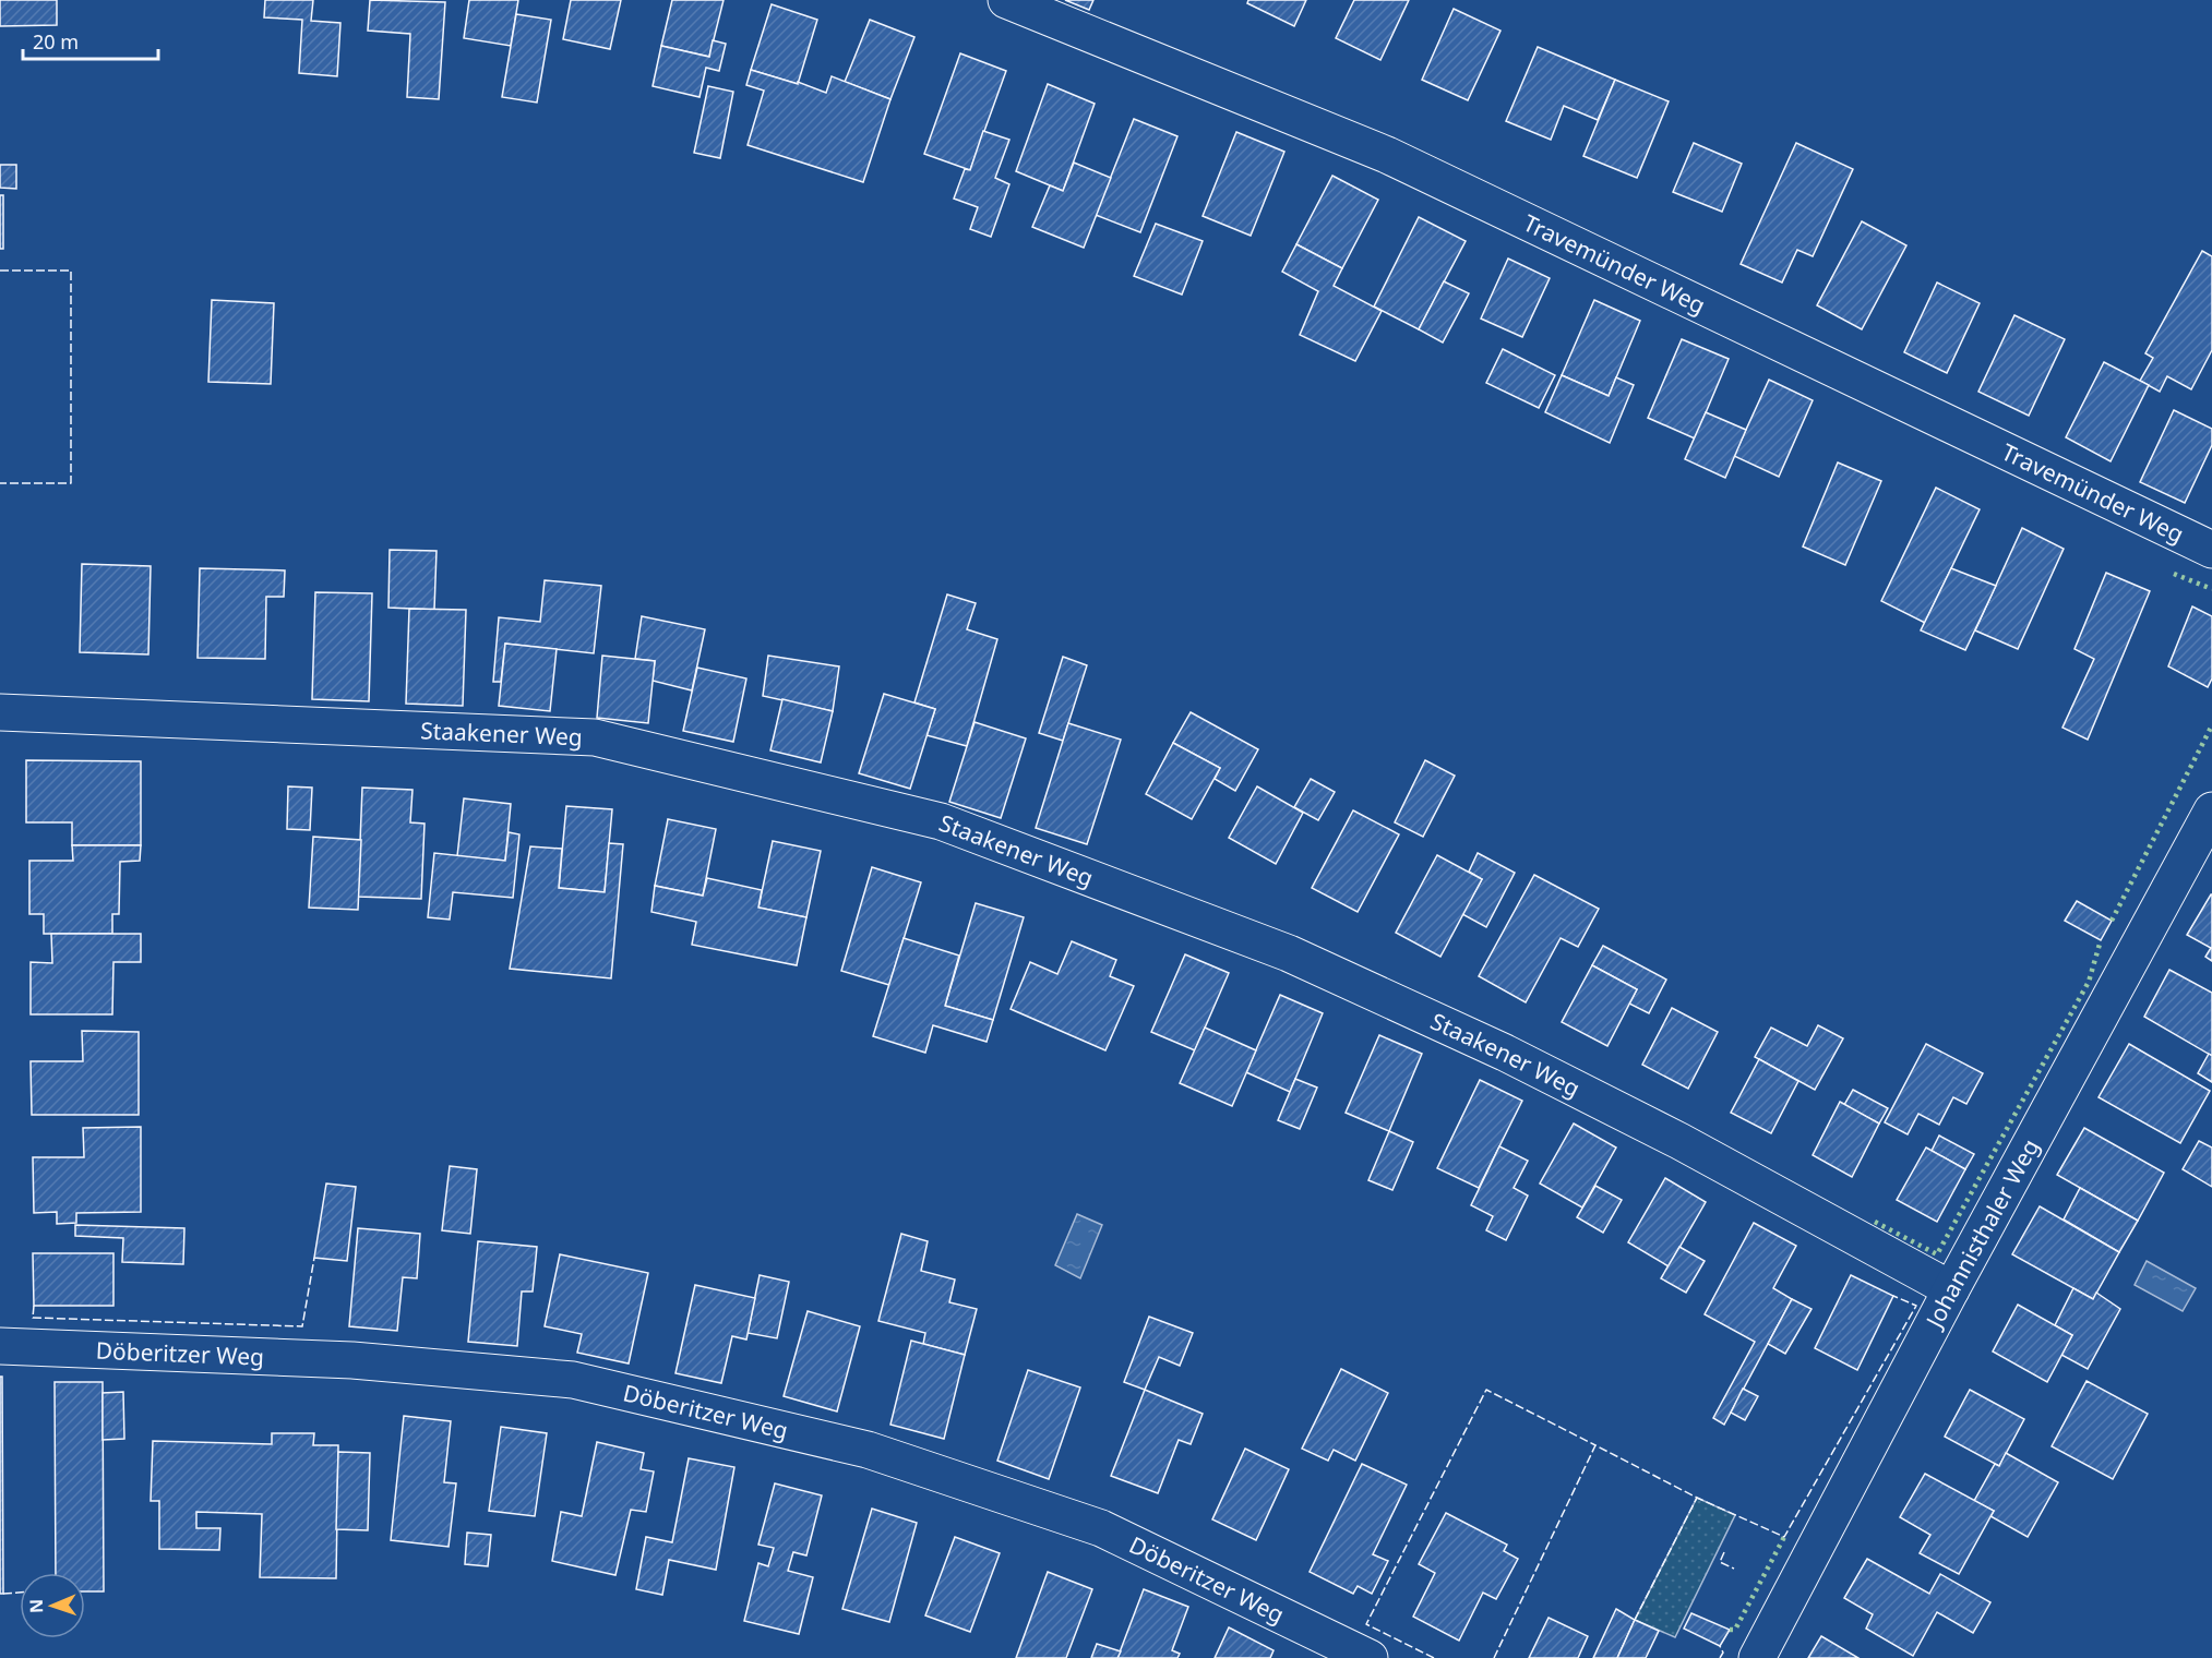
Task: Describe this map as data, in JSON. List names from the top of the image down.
{
  "streets": {
    "street": [
      "Travemünder Weg",
      "Staakener Weg",
      "Johannisthaler Weg",
      "Döberitzer Weg"
    ]
  },
  "crossings": [
    ["Staakener Weg", "Johannisthaler Weg"]
  ],
  "scale_bar": "20 m",
  "north": "left"
}
